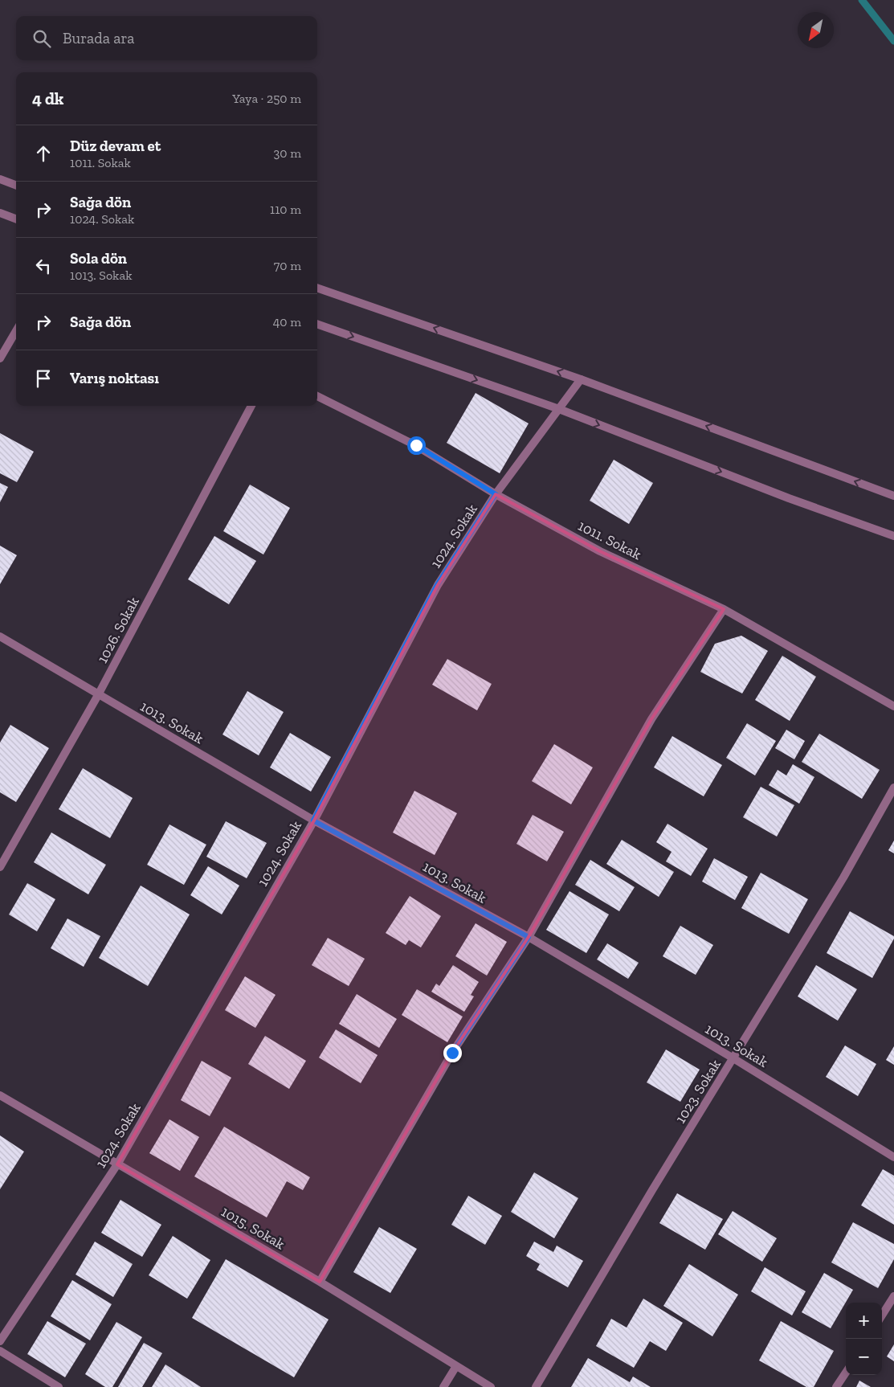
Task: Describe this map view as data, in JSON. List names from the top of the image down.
{
  "streets": {
    "street": [
      "1024. Sokak",
      "1011. Sokak",
      "1026. Sokak",
      "1013. Sokak",
      "1023. Sokak",
      "1015. Sokak"
    ]
  },
  "crossings": [
    ["1024. Sokak", "1011. Sokak"],
    ["1024. Sokak", "1013. Sokak"],
    ["1024. Sokak", "1015. Sokak"],
    ["1026. Sokak", "1013. Sokak"],
    ["1013. Sokak", "1023. Sokak"]
  ],
  "north": "bottom left",
  "page": {
    "search": "Burada ara",
    "heading": ["4 dk", "Yaya · 250 m"],
    "list": [
      ["Düz devam et", "1011. Sokak", "30 m"],
      ["Sağa dön", "1024. Sokak", "110 m"],
      ["Sola dön", "1013. Sokak", "70 m"],
      ["Sağa dön", "40 m"],
      "Varış noktası"
    ],
    "map_buttons": ["+", "−"]
  }
}
